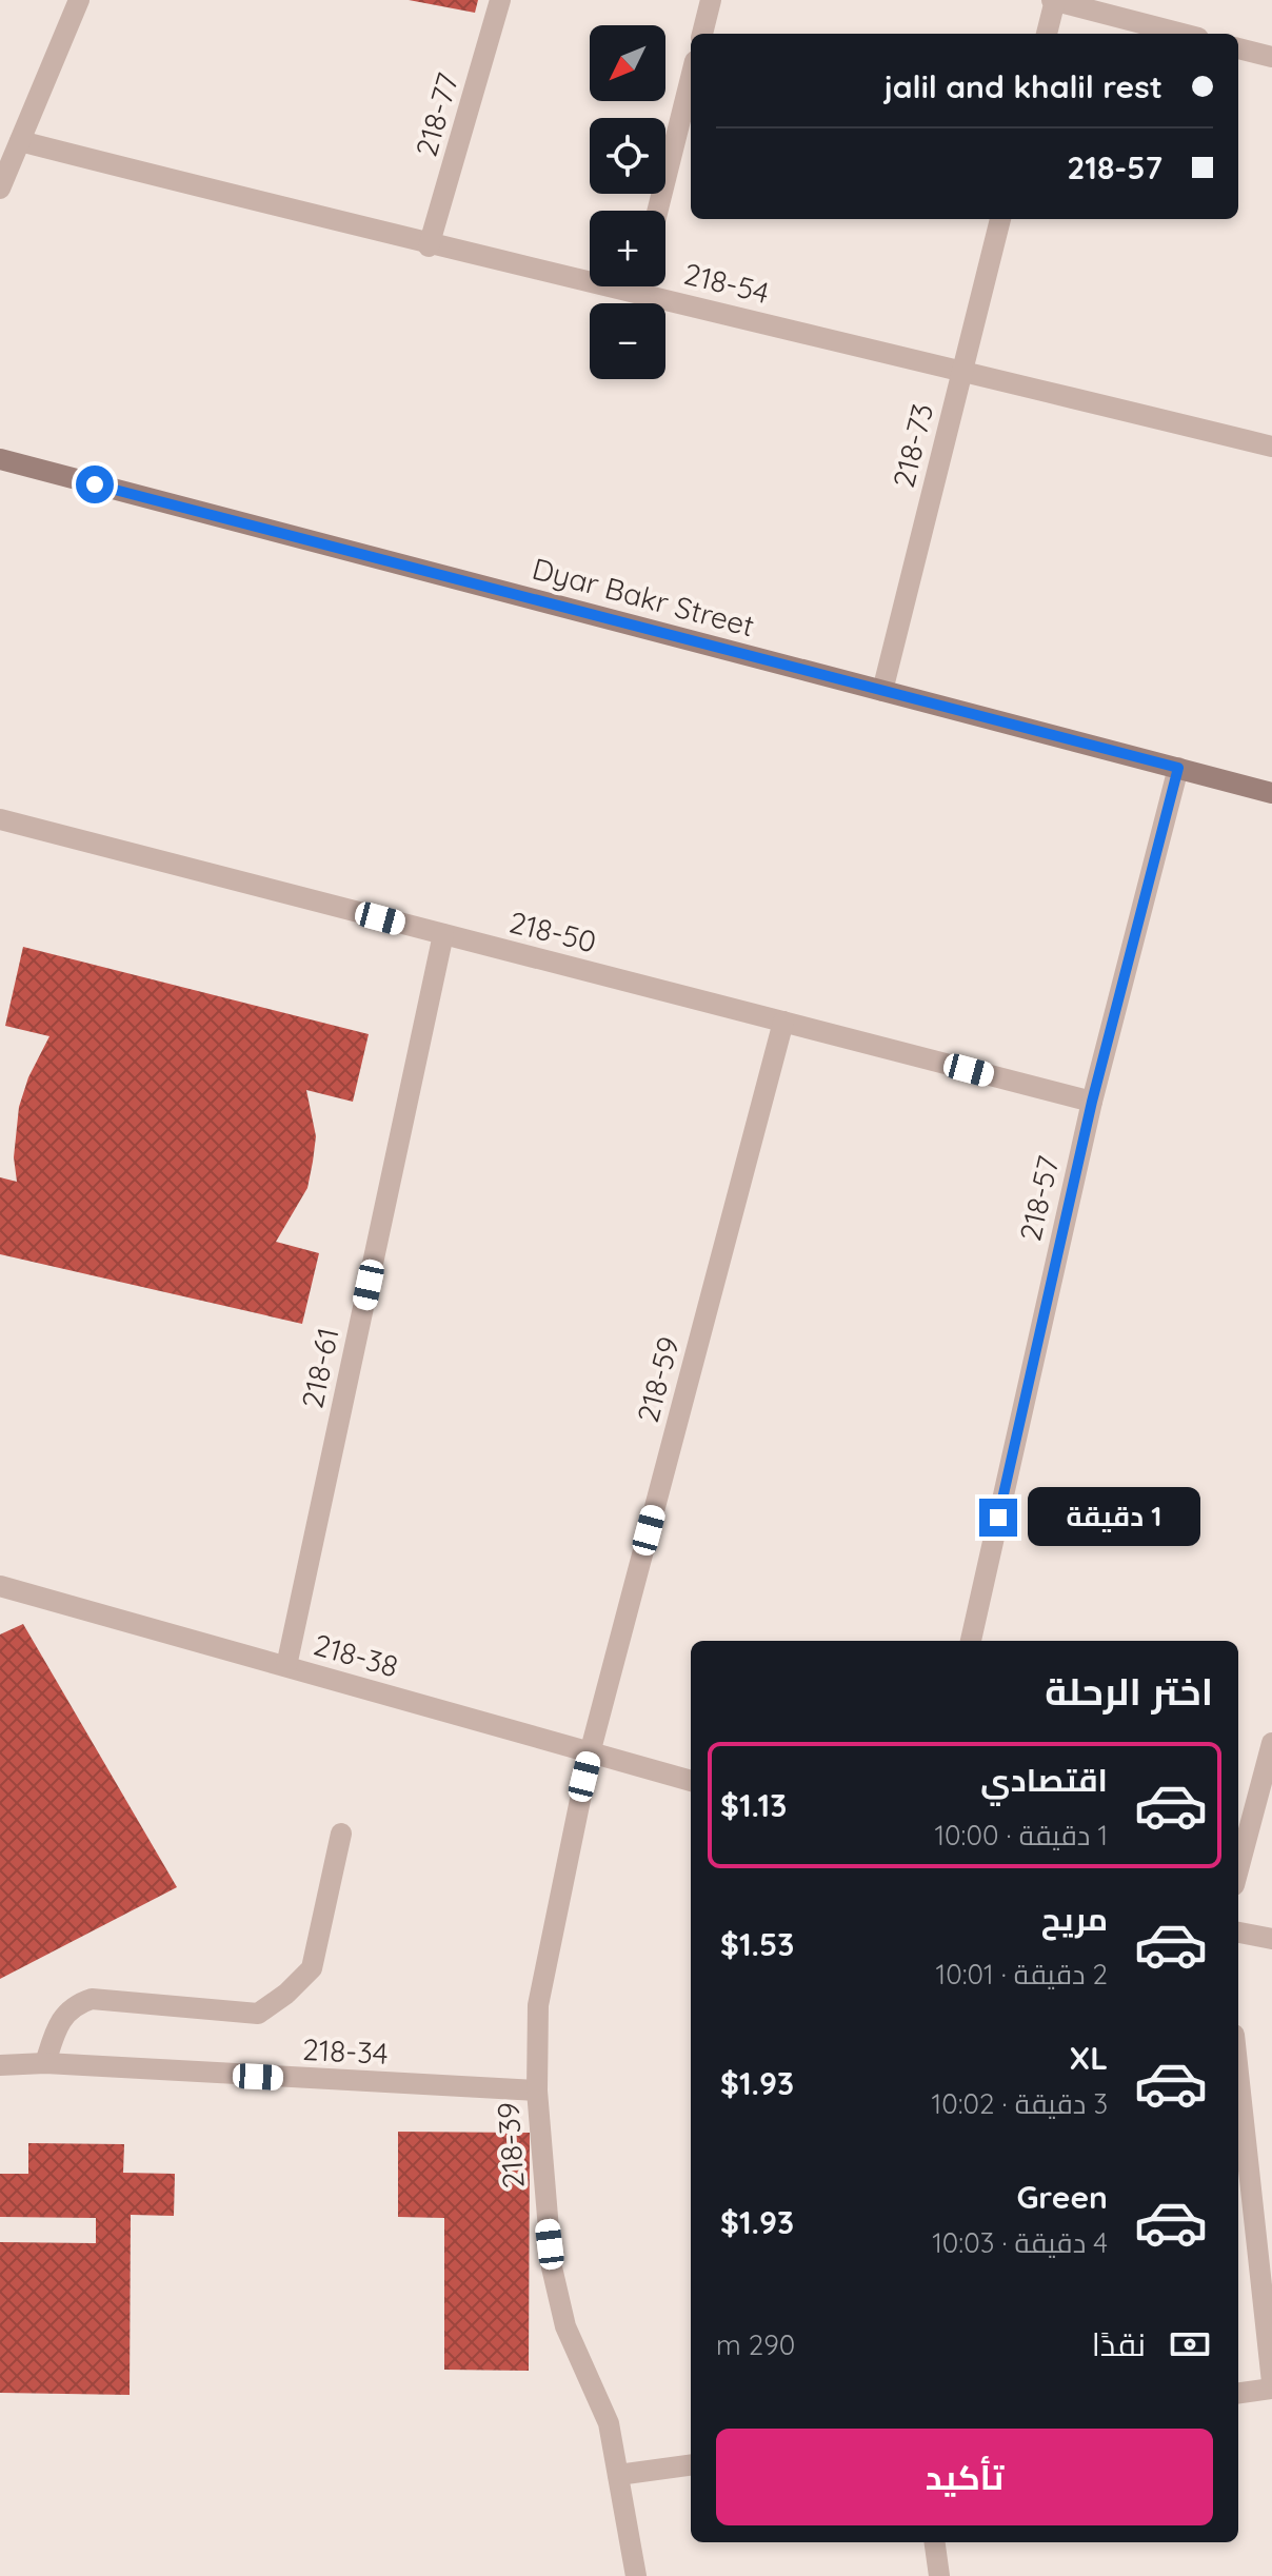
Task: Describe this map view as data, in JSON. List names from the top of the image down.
{
  "streets": {
    "street": [
      "218-77",
      "218-54",
      "218-73",
      "Dyar Bakr Street",
      "218-50",
      "218-57",
      "218-61",
      "218-59",
      "218-38",
      "218-34",
      "218-39"
    ]
  },
  "crossings": [
    ["218-77", "218-54"],
    ["218-54", "218-73"],
    ["218-73", "Dyar Bakr Street"],
    ["Dyar Bakr Street", "218-57"],
    ["218-50", "218-57"],
    ["218-50", "218-61"],
    ["218-50", "218-59"],
    ["218-61", "218-38"],
    ["218-59", "218-38"],
    ["218-59", "218-39"],
    ["218-38", "218-39"],
    ["218-34", "218-39"]
  ],
  "north": "bottom left",
  "page": {
    "map_buttons": ["+", "−"],
    "banner": ["jalil and khalil rest", "218-57"],
    "bubble": "1 دقيقة",
    "heading": "اختر الرحلة",
    "list": [
      {
        "name": "اقتصادي",
        "note": "1 دقيقة · 10:00",
        "value": "$1.13"
      },
      {
        "name": "مريح",
        "note": "2 دقيقة · 10:01",
        "value": "$1.53"
      },
      {
        "name": "XL",
        "note": "3 دقيقة · 10:02",
        "value": "$1.93"
      },
      {
        "name": "Green",
        "note": "4 دقيقة · 10:03",
        "value": "$1.93"
      }
    ],
    "pay": ["نقدًا", "290 m"],
    "buttons": "تأكيد"
  }
}
